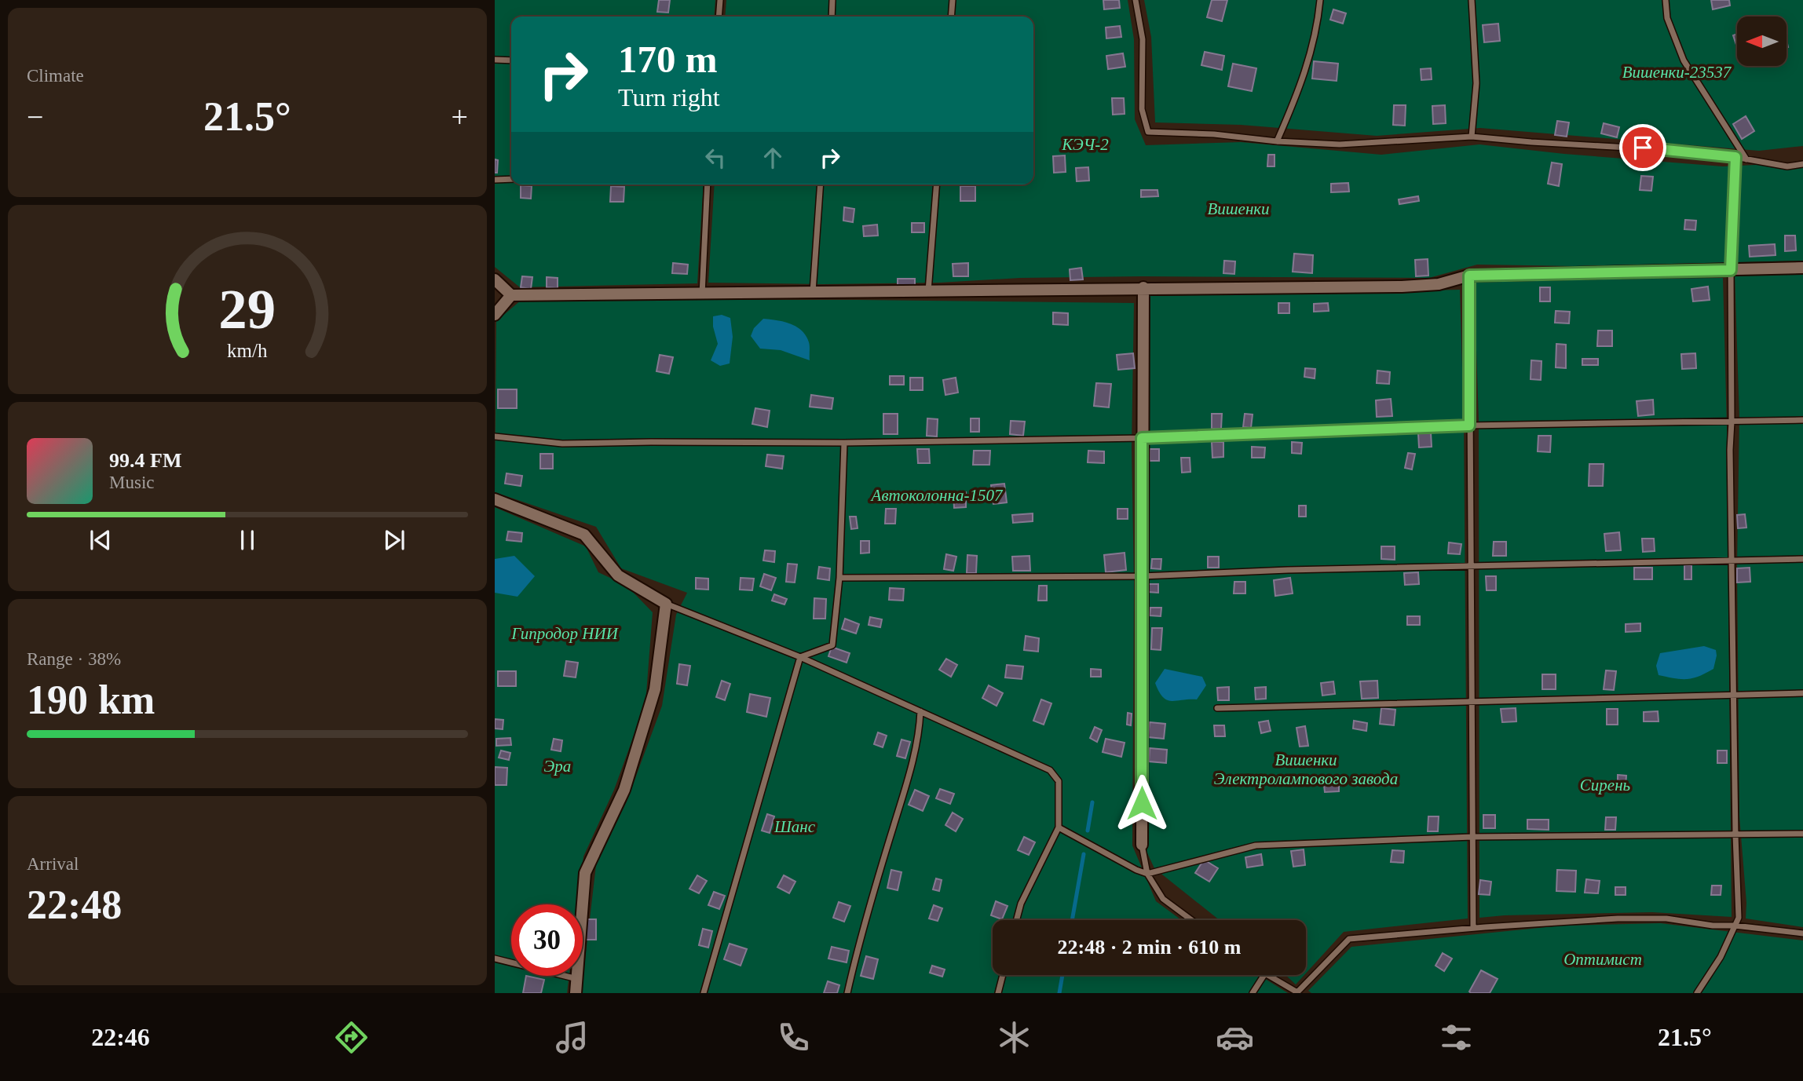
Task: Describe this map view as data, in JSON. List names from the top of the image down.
{
  "parks": [
    "Вишенки-23537",
    "КЭЧ-2",
    "Вишенки",
    "Автоколонна-1507",
    "Гипродор НИИ",
    "Вишенки Электролампового завода",
    "Эра",
    "Сирень",
    "Шанс",
    "Оптимист"
  ],
  "north": "left",
  "page": {
    "tile": [
      "Climate",
      ["Range · 38%", "190 km"],
      ["Arrival", "22:48"]
    ],
    "turn": ["170 m", "Turn right"],
    "heat": ["−", "21.5°", "+"],
    "song": ["99.4 FM", "Music"],
    "limit": "30",
    "trip": "22:48 · 2 min · 610 m",
    "tabs": ["22:46", "21.5°"],
    "gauge": ["29", "km/h"]
  }
}
